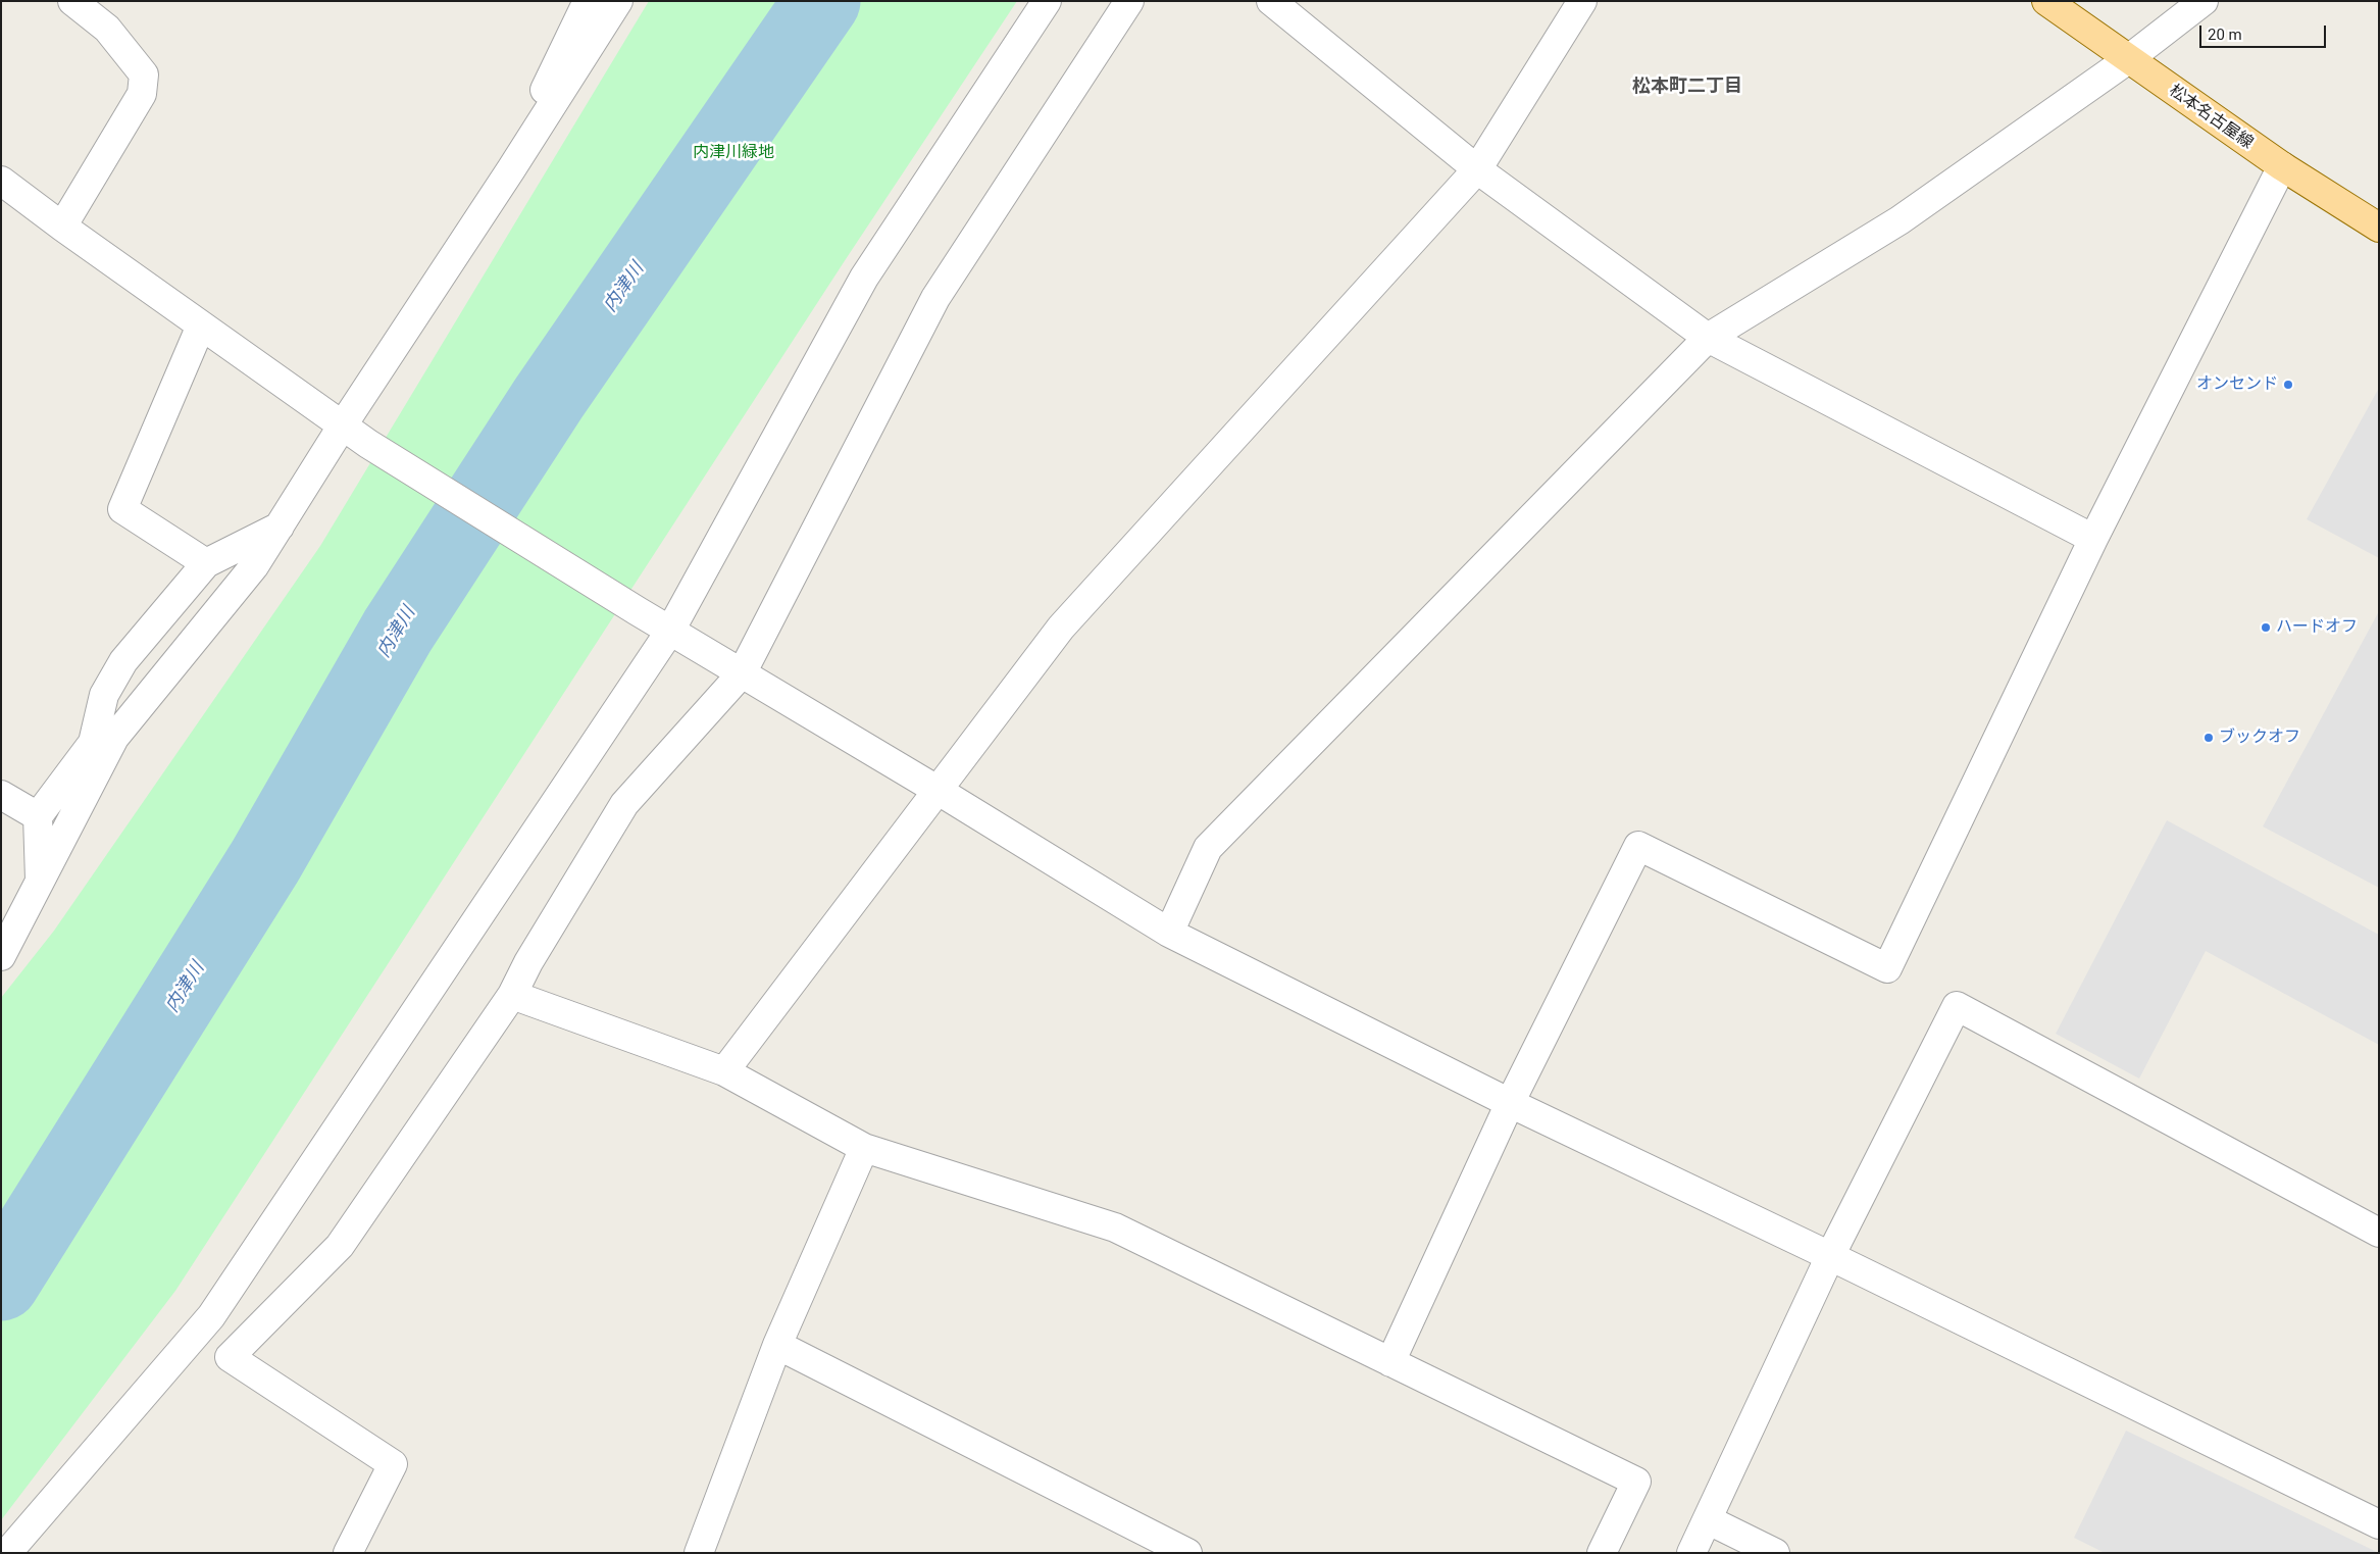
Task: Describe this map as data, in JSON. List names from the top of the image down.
{
  "streets": {
    "main road": ["松本名古屋線"]
  },
  "districts": ["松本町二丁目"],
  "water": ["内津川"],
  "parks": ["内津川緑地"],
  "places": ["オンセンド", "ハードオフ", "ブックオフ"],
  "scale_bar": "20 m"
}
